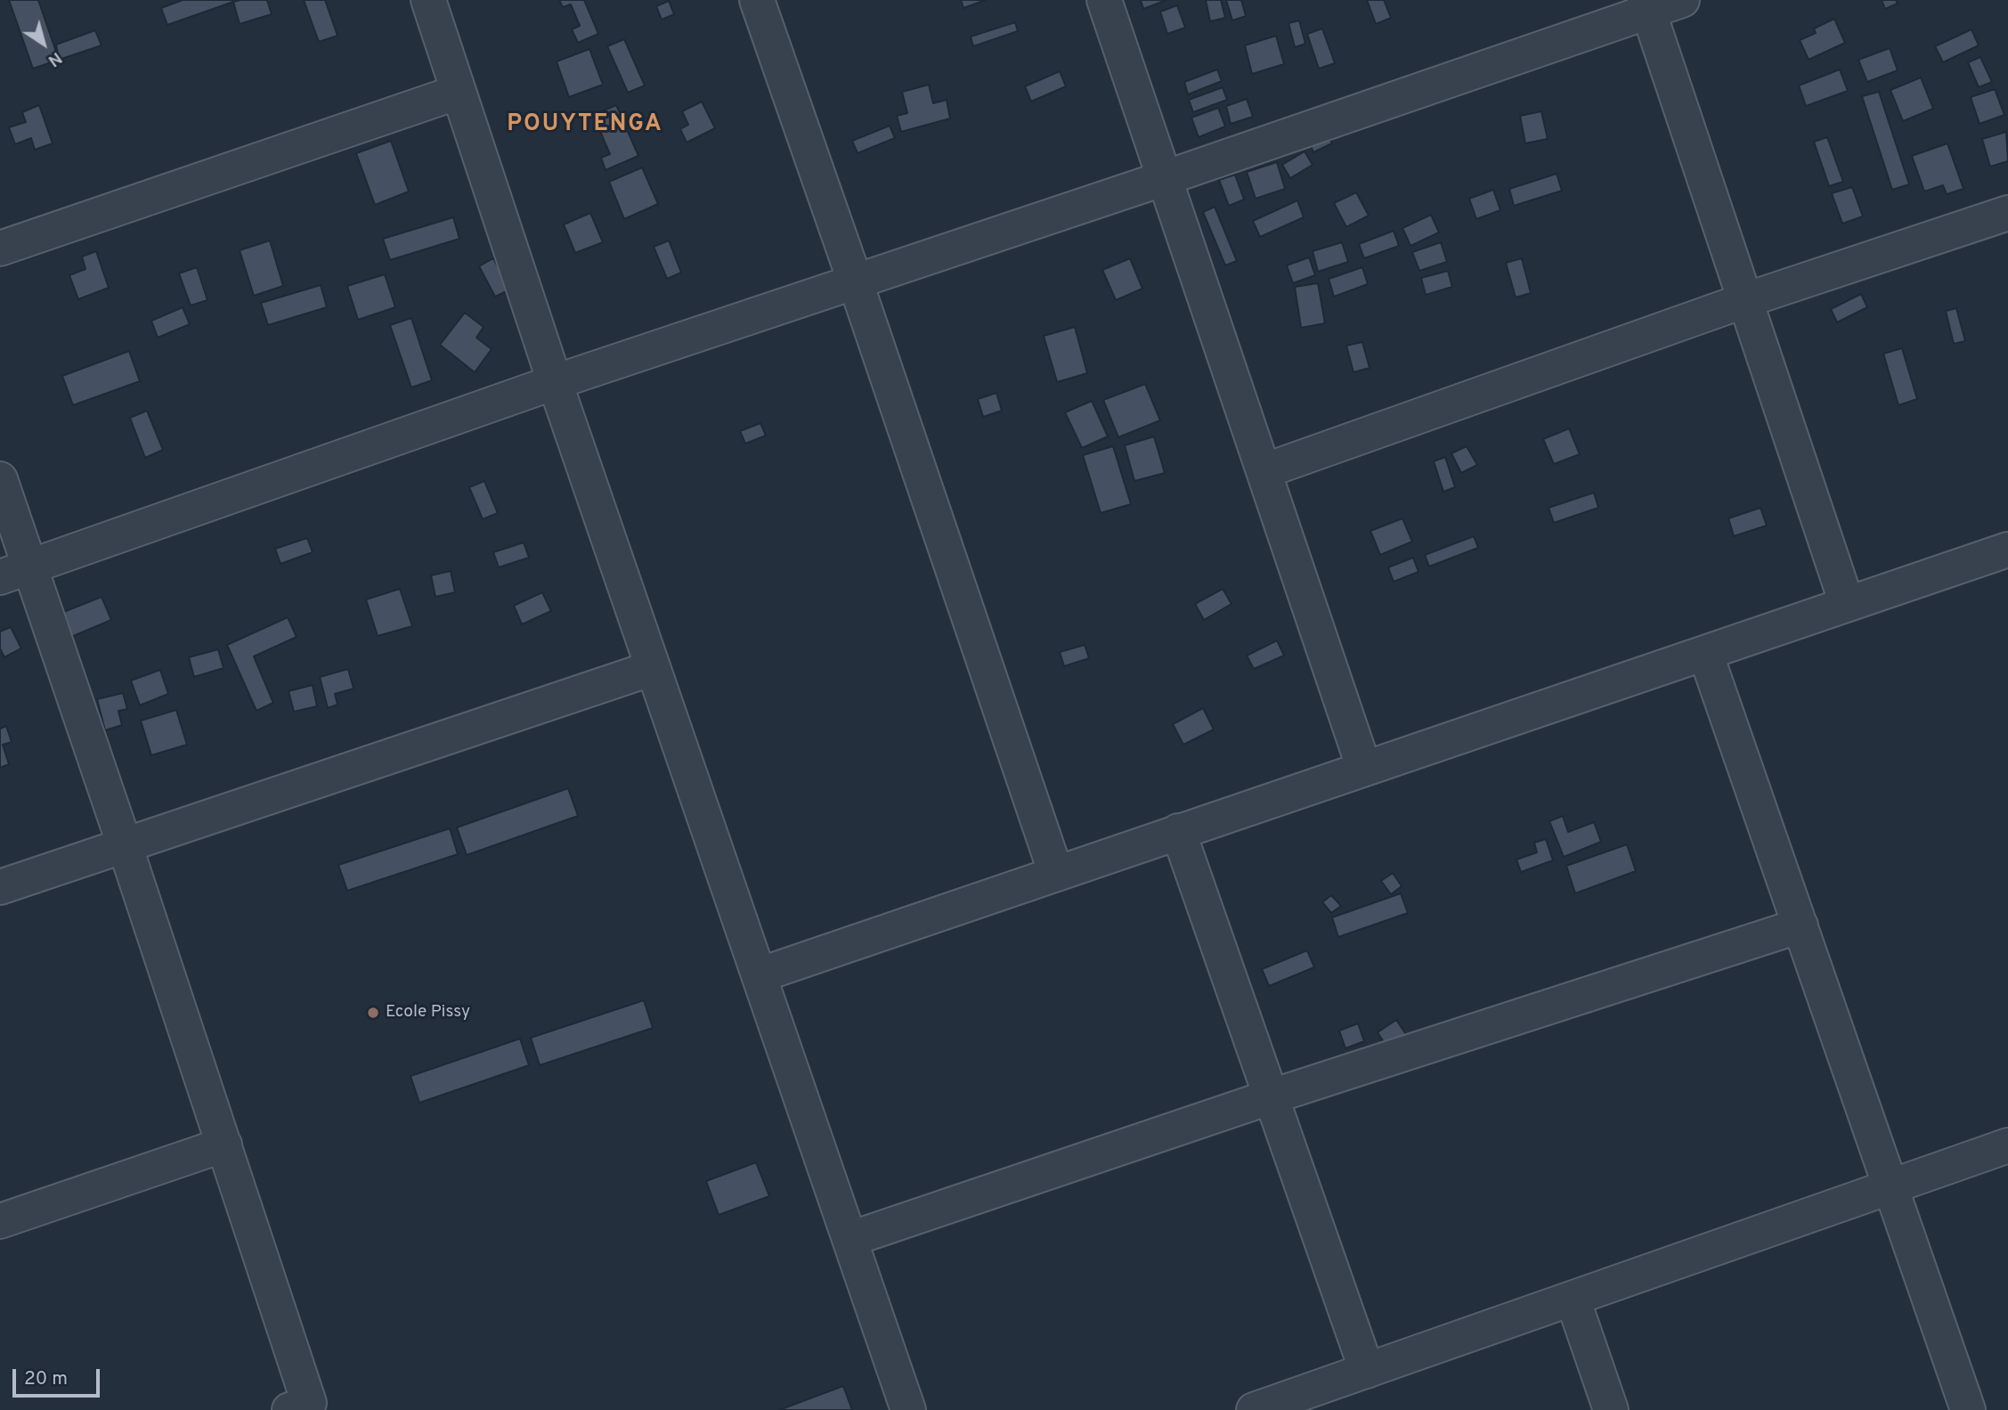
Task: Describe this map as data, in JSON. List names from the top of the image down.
{
  "districts": ["POUYTENGA"],
  "places": ["Ecole Pissy"],
  "scale_bar": "20 m",
  "north": "bottom right"
}
